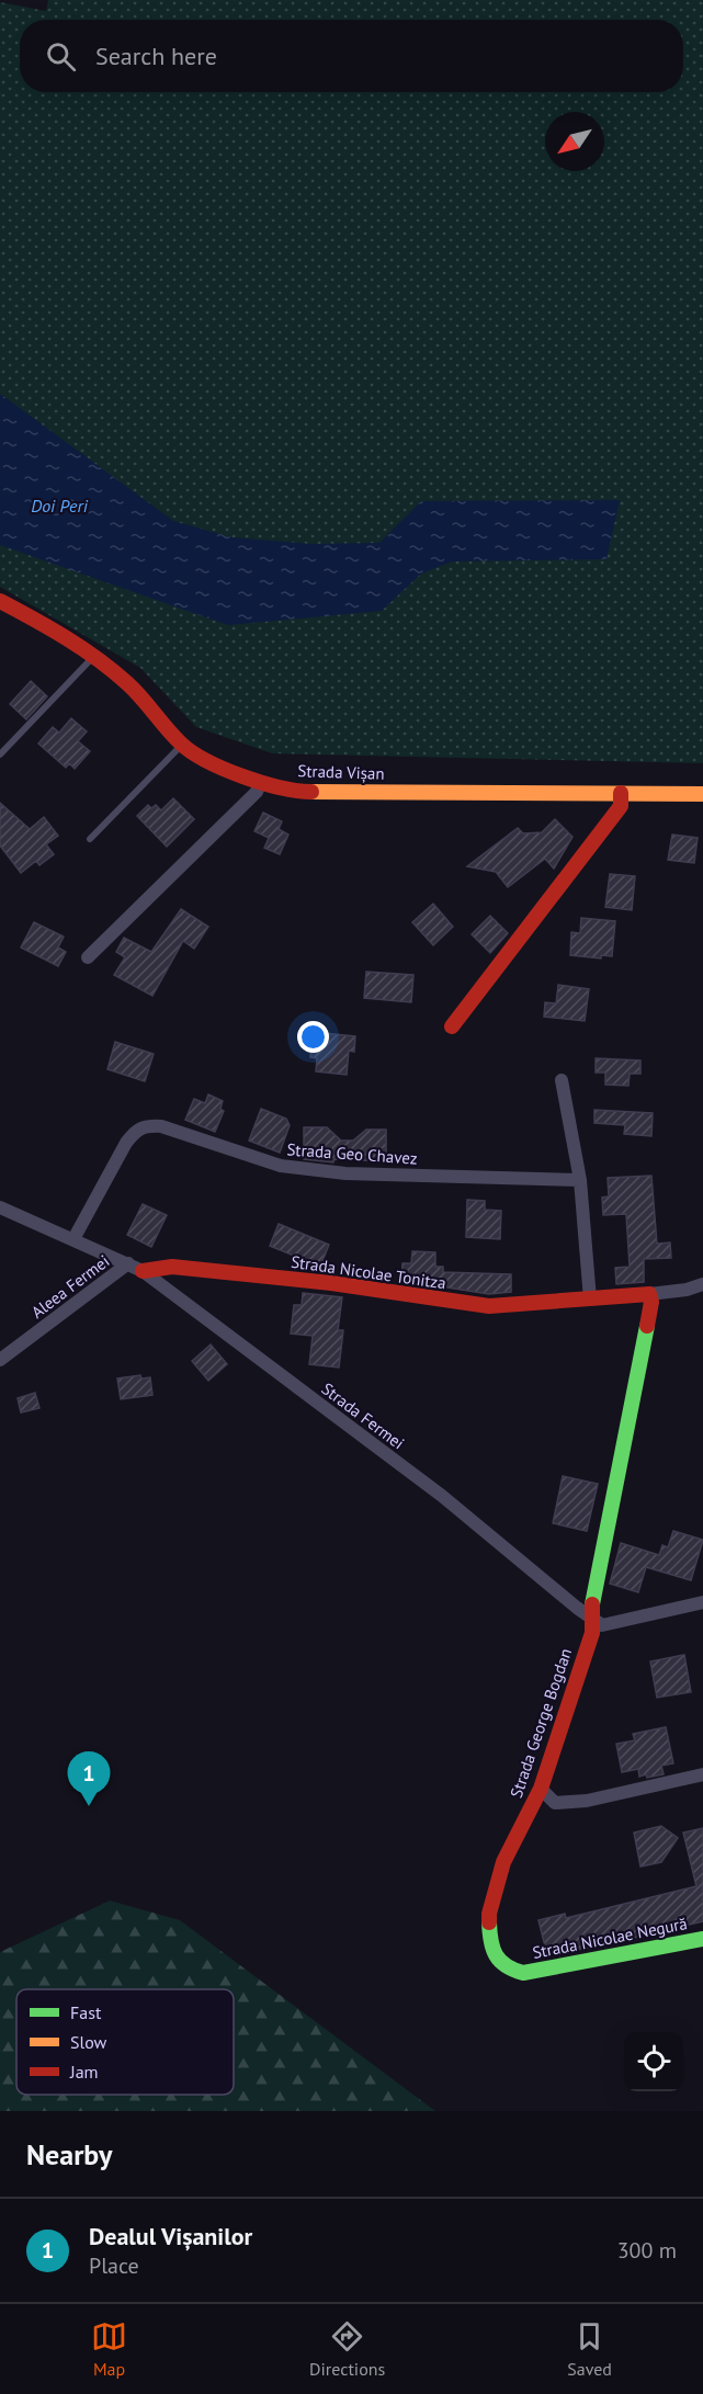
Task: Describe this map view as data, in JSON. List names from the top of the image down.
{
  "streets": {
    "street": [
      "Strada Vișan",
      "Strada Geo Chavez",
      "Strada Nicolae Tonitza",
      "Aleea Fermei",
      "Strada Fermei",
      "Strada George Bogdan",
      "Strada Nicolae Negură"
    ]
  },
  "crossings": [
    ["Strada Geo Chavez", "Strada Fermei"],
    ["Strada Nicolae Tonitza", "Strada Fermei"],
    ["Strada Nicolae Tonitza", "Strada George Bogdan"],
    ["Aleea Fermei", "Strada Fermei"],
    ["Strada Fermei", "Strada George Bogdan"],
    ["Strada George Bogdan", "Strada Nicolae Negură"]
  ],
  "water": ["Doi Peri"],
  "legend": ["Fast", "Slow", "Jam"],
  "north": "bottom left",
  "page": {
    "search": "Search here",
    "pins": "1",
    "heading": "Nearby",
    "list": [
      {
        "mark": "1",
        "name": "Dealul Vișanilor",
        "note": "Place",
        "value": "300 m"
      }
    ],
    "nav": ["Map", "Directions", "Saved"]
  }
}
